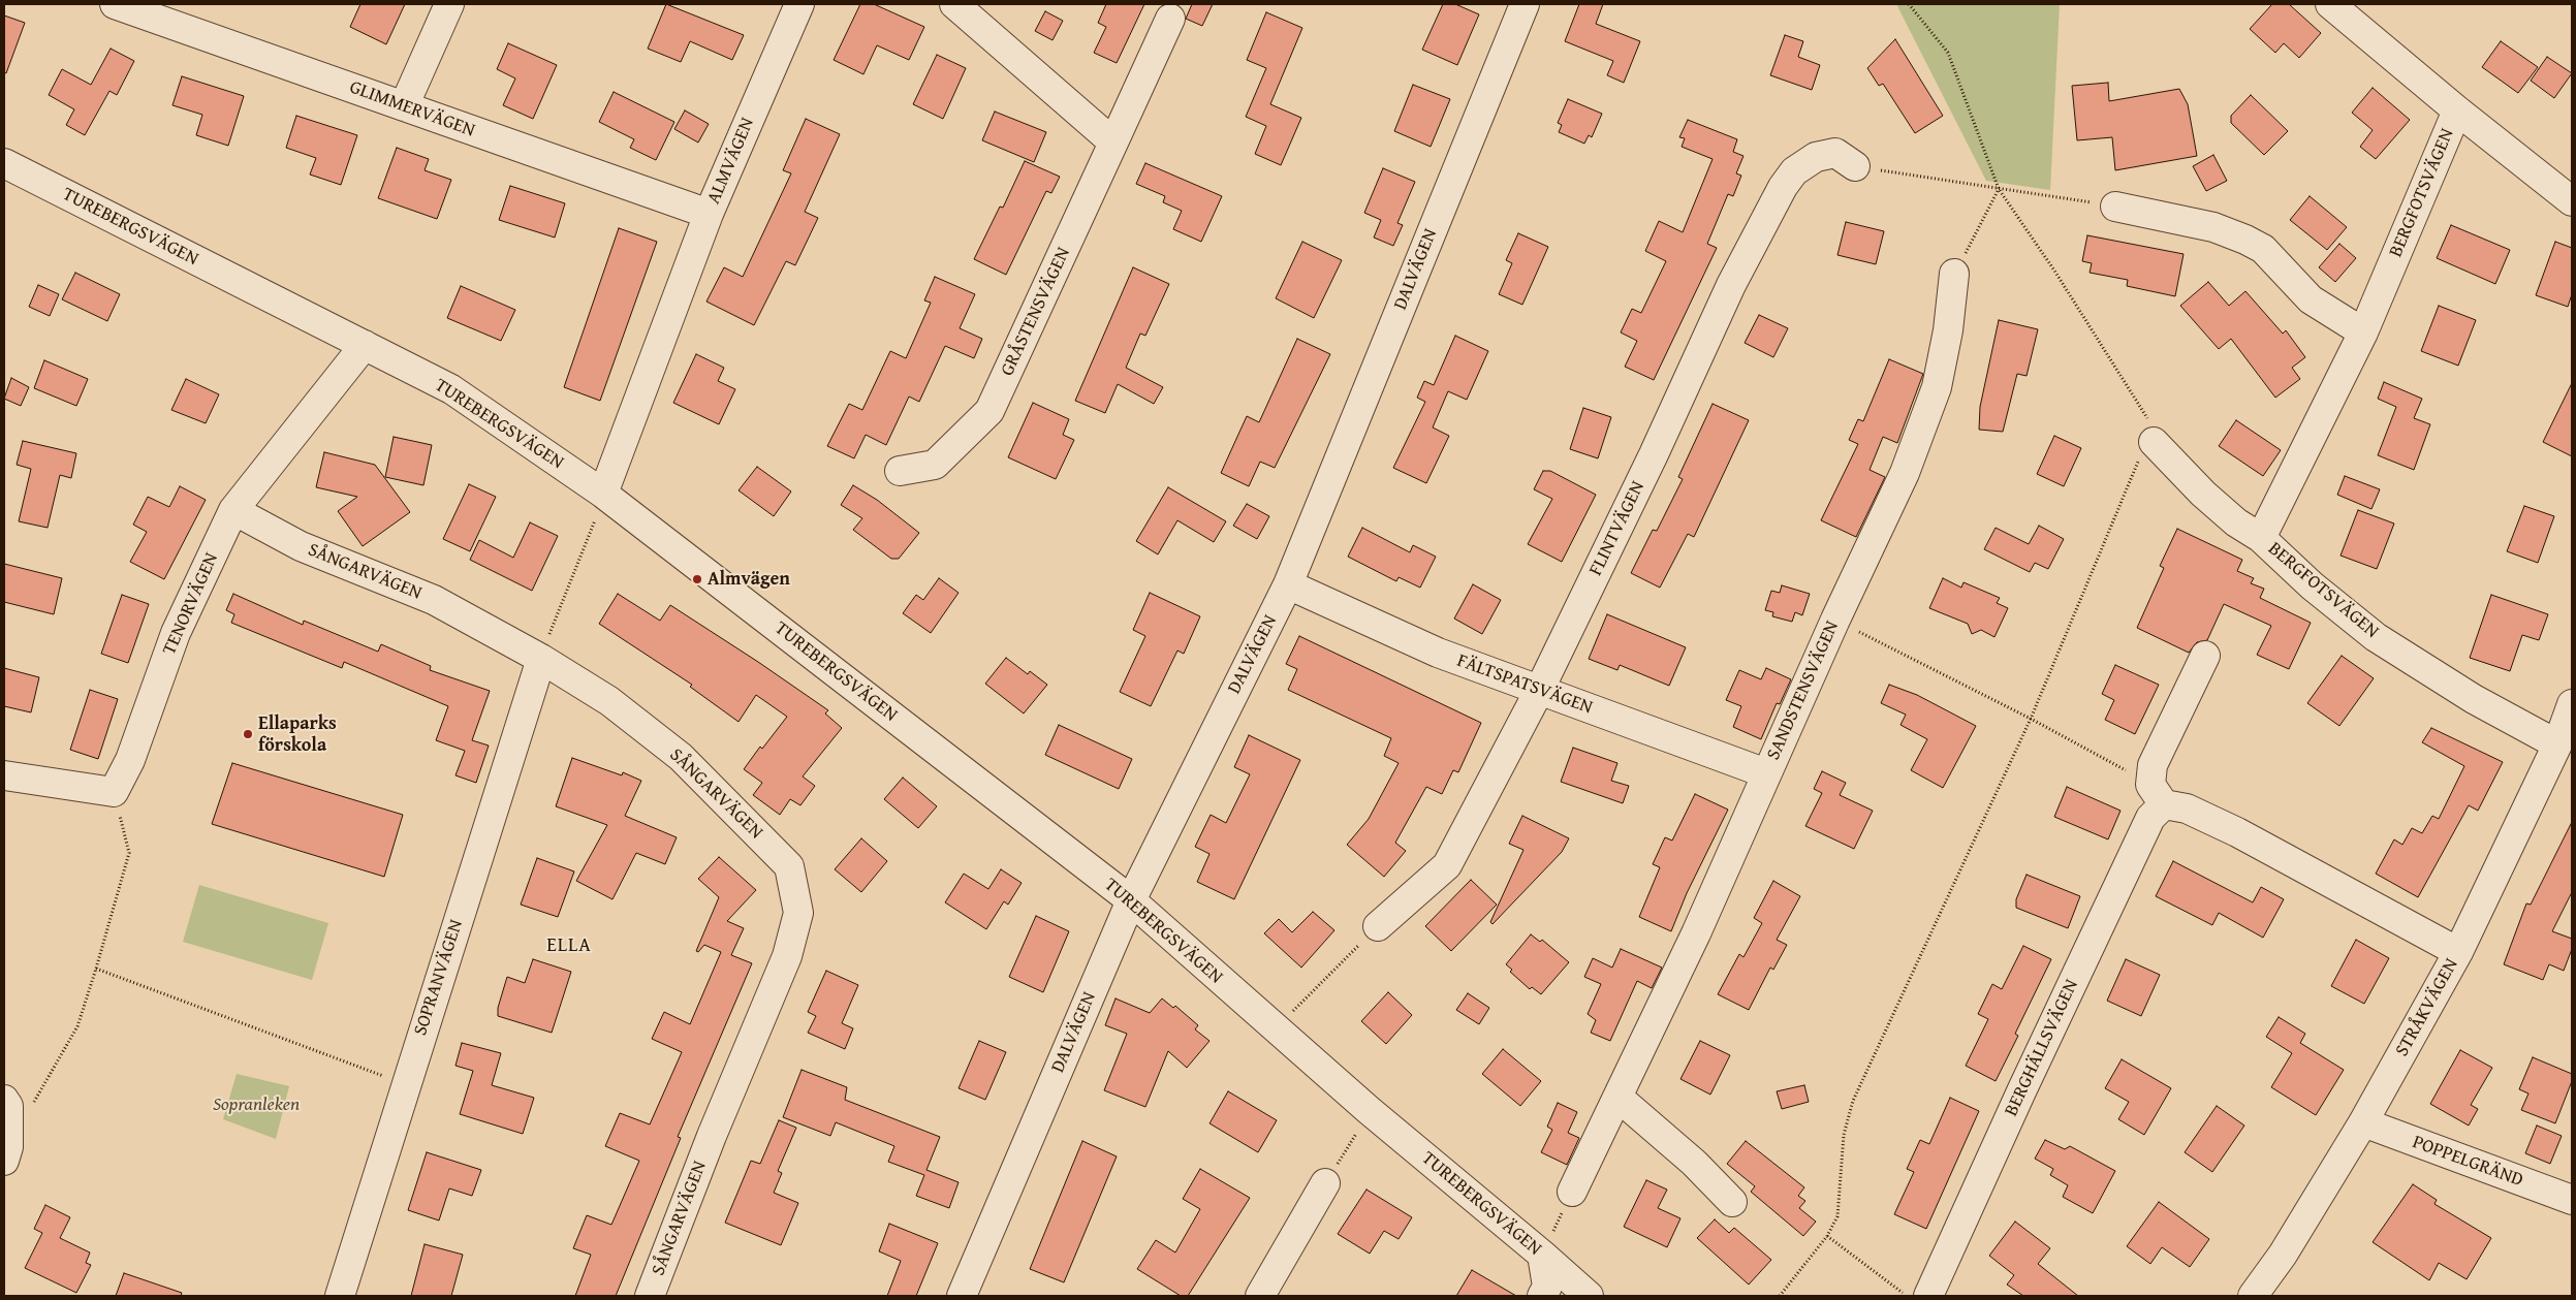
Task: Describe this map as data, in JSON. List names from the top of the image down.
{
  "streets": {
    "street": [
      "GLIMMERVÄGEN",
      "ALMVÄGEN",
      "BERGFOTSVÄGEN",
      "TUREBERGSVÄGEN",
      "DALVÄGEN",
      "GRÅSTENSVÄGEN",
      "FLINTVÄGEN",
      "SÅNGARVÄGEN",
      "TENORVÄGEN",
      "FÄLTSPATSVÄGEN",
      "SANDSTENSVÄGEN",
      "SOPRANVÄGEN",
      "STRÅKVÄGEN",
      "BERGHÄLLSVÄGEN",
      "POPPELGRÄND"
    ]
  },
  "crossings": [
    ["GLIMMERVÄGEN", "ALMVÄGEN"],
    ["ALMVÄGEN", "TUREBERGSVÄGEN"],
    ["BERGFOTSVÄGEN", "STRÅKVÄGEN"],
    ["TUREBERGSVÄGEN", "DALVÄGEN"],
    ["TUREBERGSVÄGEN", "TENORVÄGEN"],
    ["DALVÄGEN", "FÄLTSPATSVÄGEN"],
    ["FLINTVÄGEN", "FÄLTSPATSVÄGEN"],
    ["SÅNGARVÄGEN", "TENORVÄGEN"],
    ["SÅNGARVÄGEN", "SOPRANVÄGEN"],
    ["FÄLTSPATSVÄGEN", "SANDSTENSVÄGEN"],
    ["STRÅKVÄGEN", "POPPELGRÄND"]
  ],
  "districts": ["ELLA"],
  "parks": ["Sopranleken"],
  "places": ["Almvägen", "Ellaparks förskola"]
}
